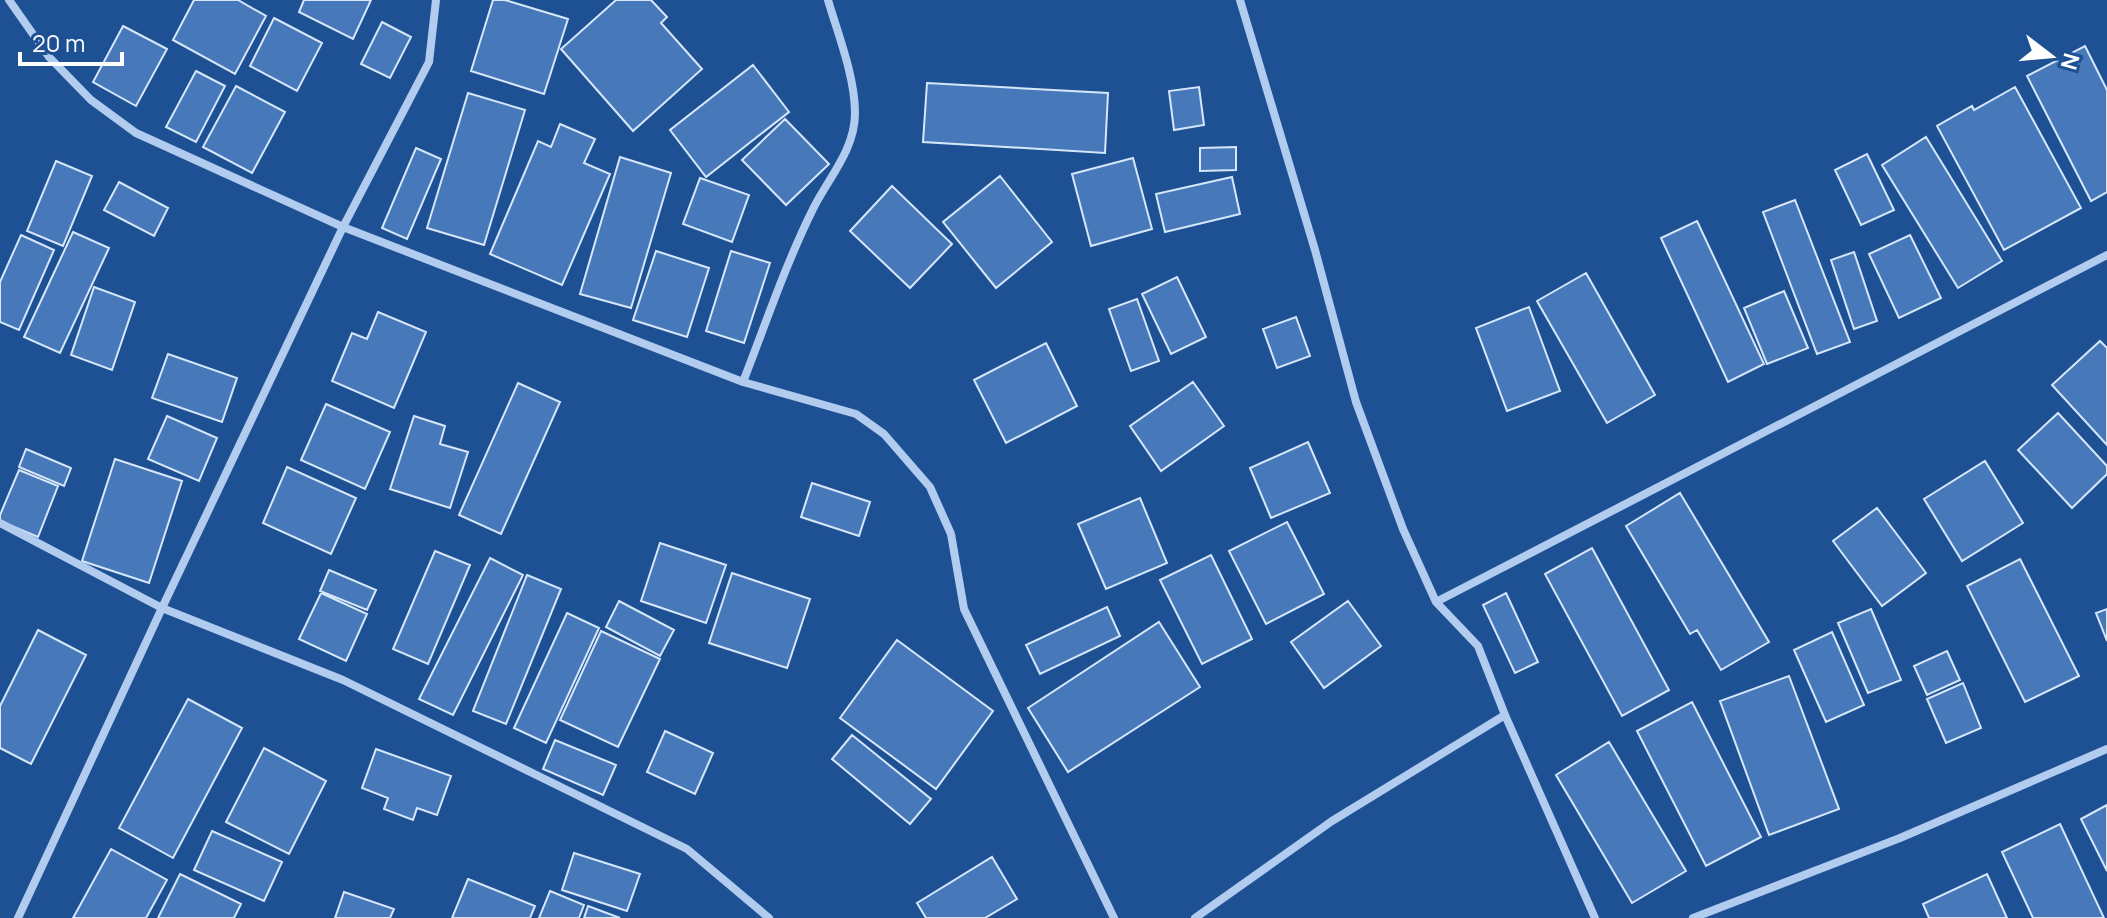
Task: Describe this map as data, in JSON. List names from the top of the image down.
{
  "scale_bar": "20 m",
  "north": "right"
}
